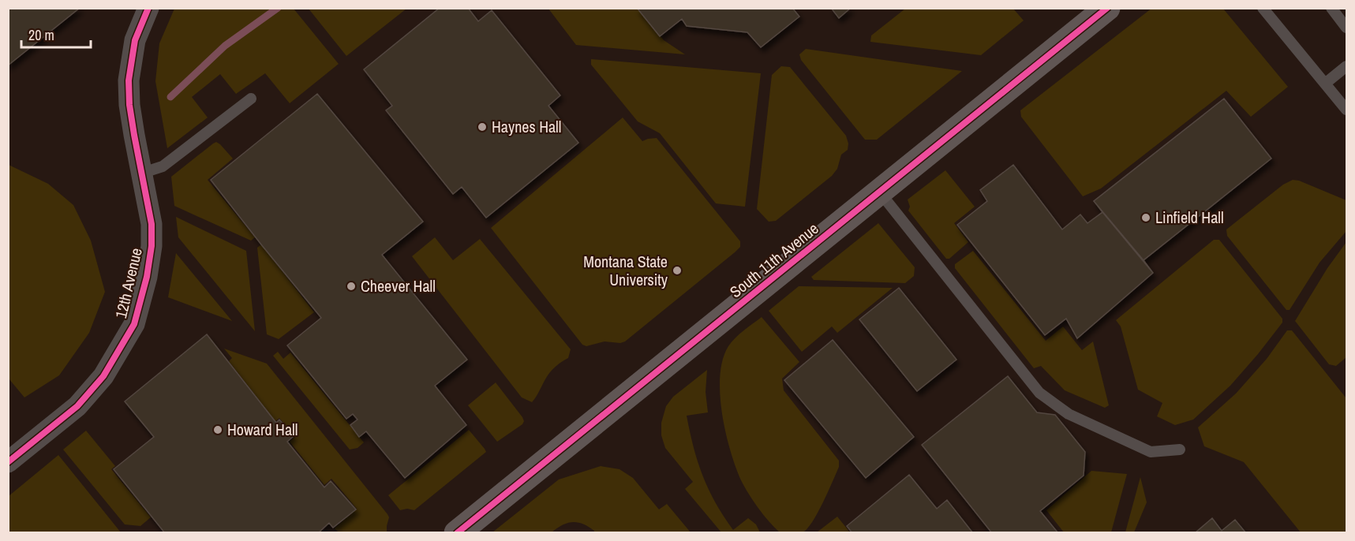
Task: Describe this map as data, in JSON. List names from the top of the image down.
{
  "streets": {
    "street": ["South 11th Avenue", "12th Avenue"]
  },
  "places": [
    "Haynes Hall",
    "Linfield Hall",
    "Montana State University",
    "Cheever Hall",
    "Howard Hall"
  ],
  "scale_bar": "20 m"
}
